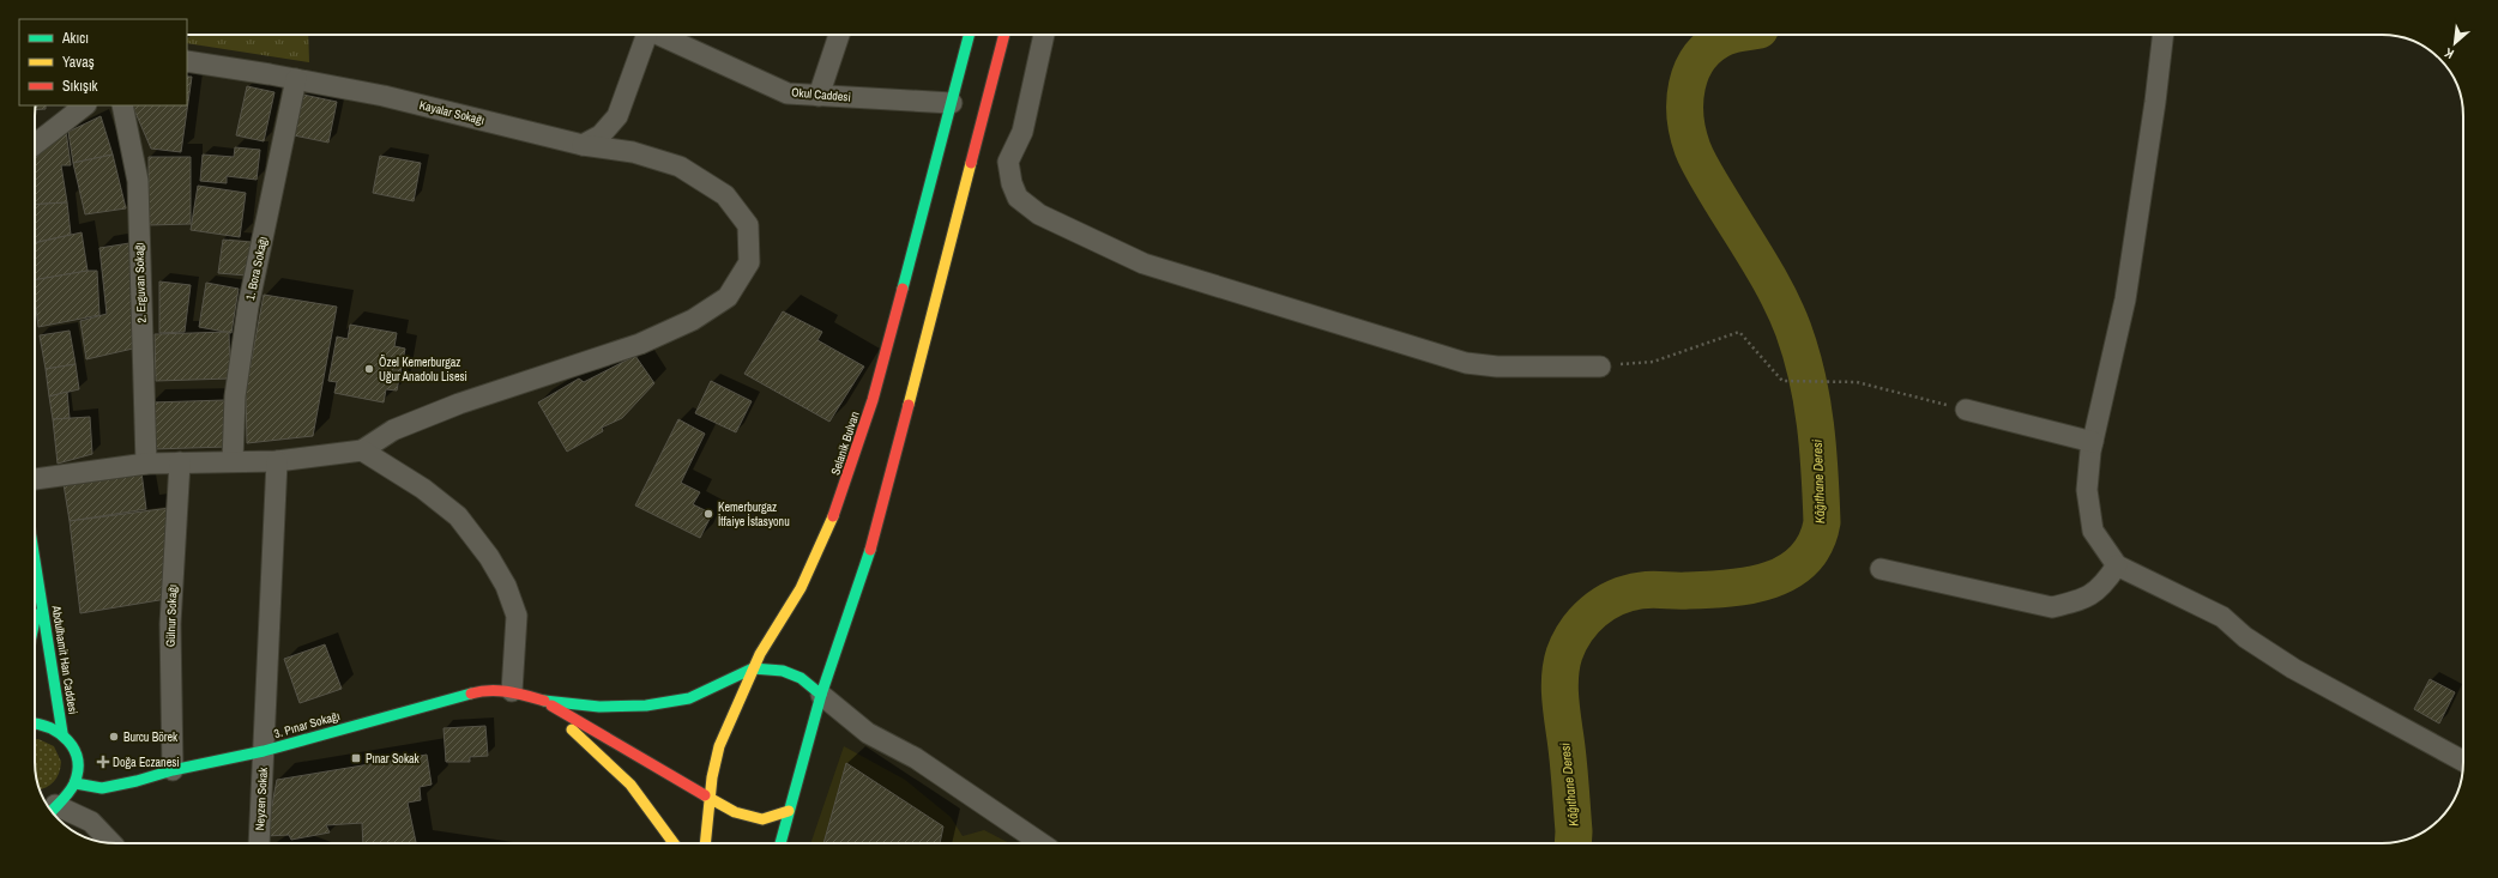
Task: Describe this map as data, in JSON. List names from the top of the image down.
{
  "streets": {
    "main road": ["Selanik Bulvarı", "Abdulhamit Han Caddesi", "3. Pınar Sokağı"],
    "street": [
      "Okul Caddesi",
      "Kayalar Sokağı",
      "1. Bora Sokağı",
      "2. Erguvan Sokağı",
      "Gülnur Sokağı",
      "Neyzen Sokak"
    ]
  },
  "crossings": [
    ["Okul Caddesi", "Selanik Bulvarı"],
    ["Kayalar Sokağı", "1. Bora Sokağı"],
    ["Gülnur Sokağı", "3. Pınar Sokağı"],
    ["3. Pınar Sokağı", "Neyzen Sokak"]
  ],
  "water": ["Kâğıthane Deresi"],
  "places": {
    "other": ["Özel Kemerburgaz Uğur Anadolu Lisesi", "Kemerburgaz İtfaiye İstasyonu", "Burcu Börek"],
    "transit": ["Pınar Sokak"],
    "health": ["Doğa Eczanesi"]
  },
  "legend": ["Akıcı", "Yavaş", "Sıkışık"],
  "north": "bottom left"
}
